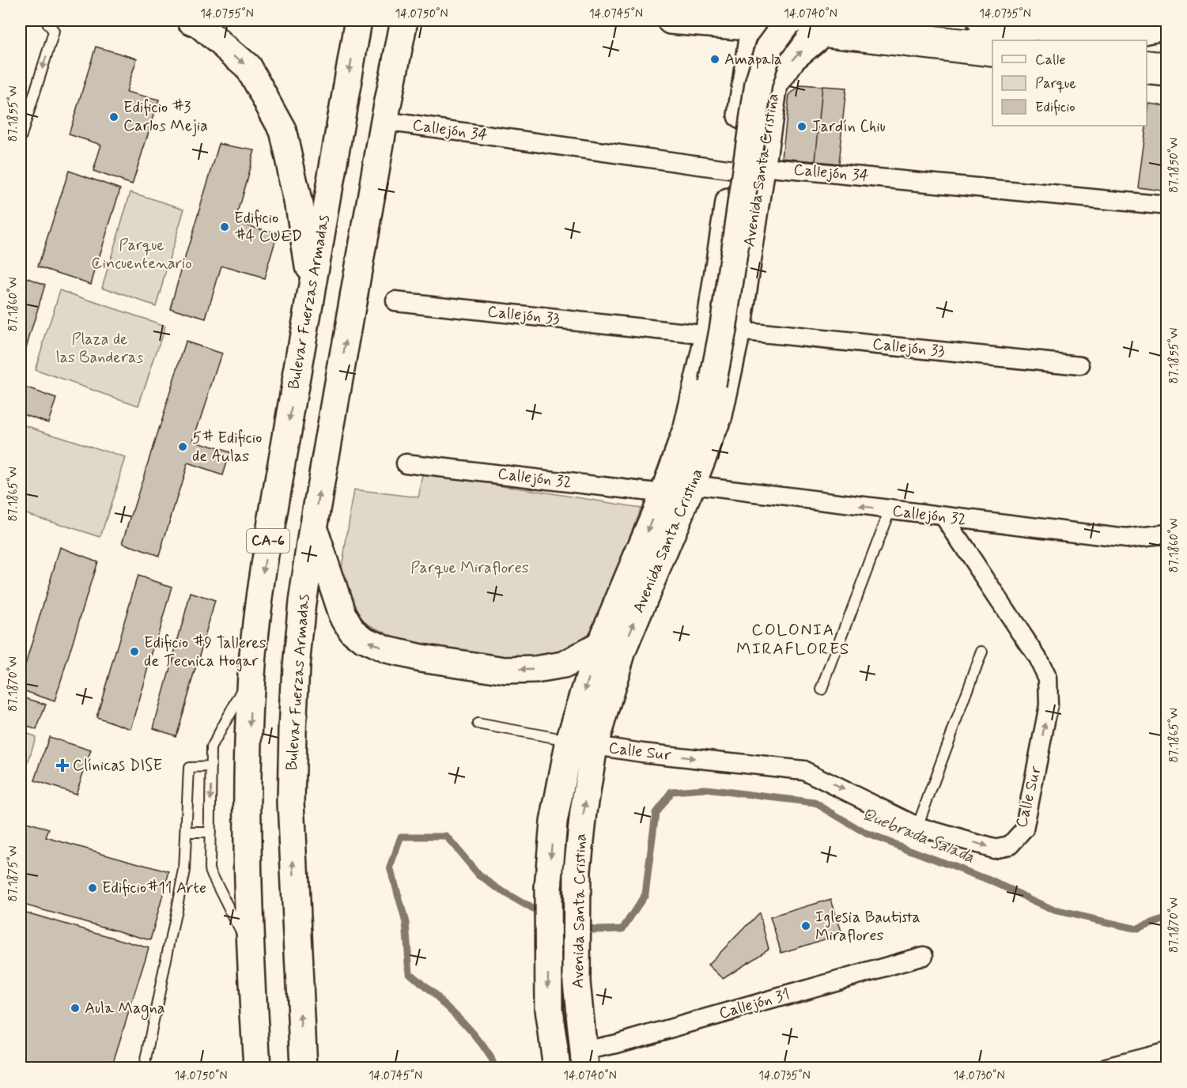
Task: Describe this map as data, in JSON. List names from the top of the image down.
{
  "streets": {
    "main road": ["Avenida Santa Cristina", "Bulevar Fuerzas Armadas", "CA-6"],
    "street": [
      "Callejón 34",
      "Callejón 33",
      "Callejón 32",
      "Calle Sur",
      "Callejón 31"
    ]
  },
  "crossings": [
    ["Callejón 34", "Avenida Santa Cristina"],
    ["Callejón 34", "Bulevar Fuerzas Armadas"],
    ["Avenida Santa Cristina", "Callejón 33"],
    ["Avenida Santa Cristina", "Callejón 32"],
    ["Avenida Santa Cristina", "Calle Sur"],
    ["Avenida Santa Cristina", "Callejón 31"],
    ["Callejón 32", "Calle Sur"]
  ],
  "districts": ["COLONIA MIRAFLORES"],
  "water": ["Quebrada Salada"],
  "parks": ["Parque Cincuentenario", "Plaza de las Banderas", "Parque Miraflores"],
  "places": {
    "other": [
      "Amapala",
      "Edificio #3 Carlos Mejia",
      "Jardín Chiu",
      "Edificio #4 CUED",
      "5# Edificio de Aulas",
      "Edificio #9 Talleres de Tecnica Hogar",
      "Edificio#11 Arte",
      "Iglesia Bautista Miraflores",
      "Aula Magna"
    ],
    "health": ["Clínicas DISE"]
  },
  "legend": ["Calle", "Parque", "Edificio"],
  "coordinates": [
    "14.0755°N",
    "14.0750°N",
    "14.0745°N",
    "14.0740°N",
    "14.0735°N",
    "87.1855°W",
    "87.1850°W",
    "87.1860°W",
    "87.1865°W",
    "87.1870°W",
    "87.1875°W",
    "14.0730°N"
  ]
}
